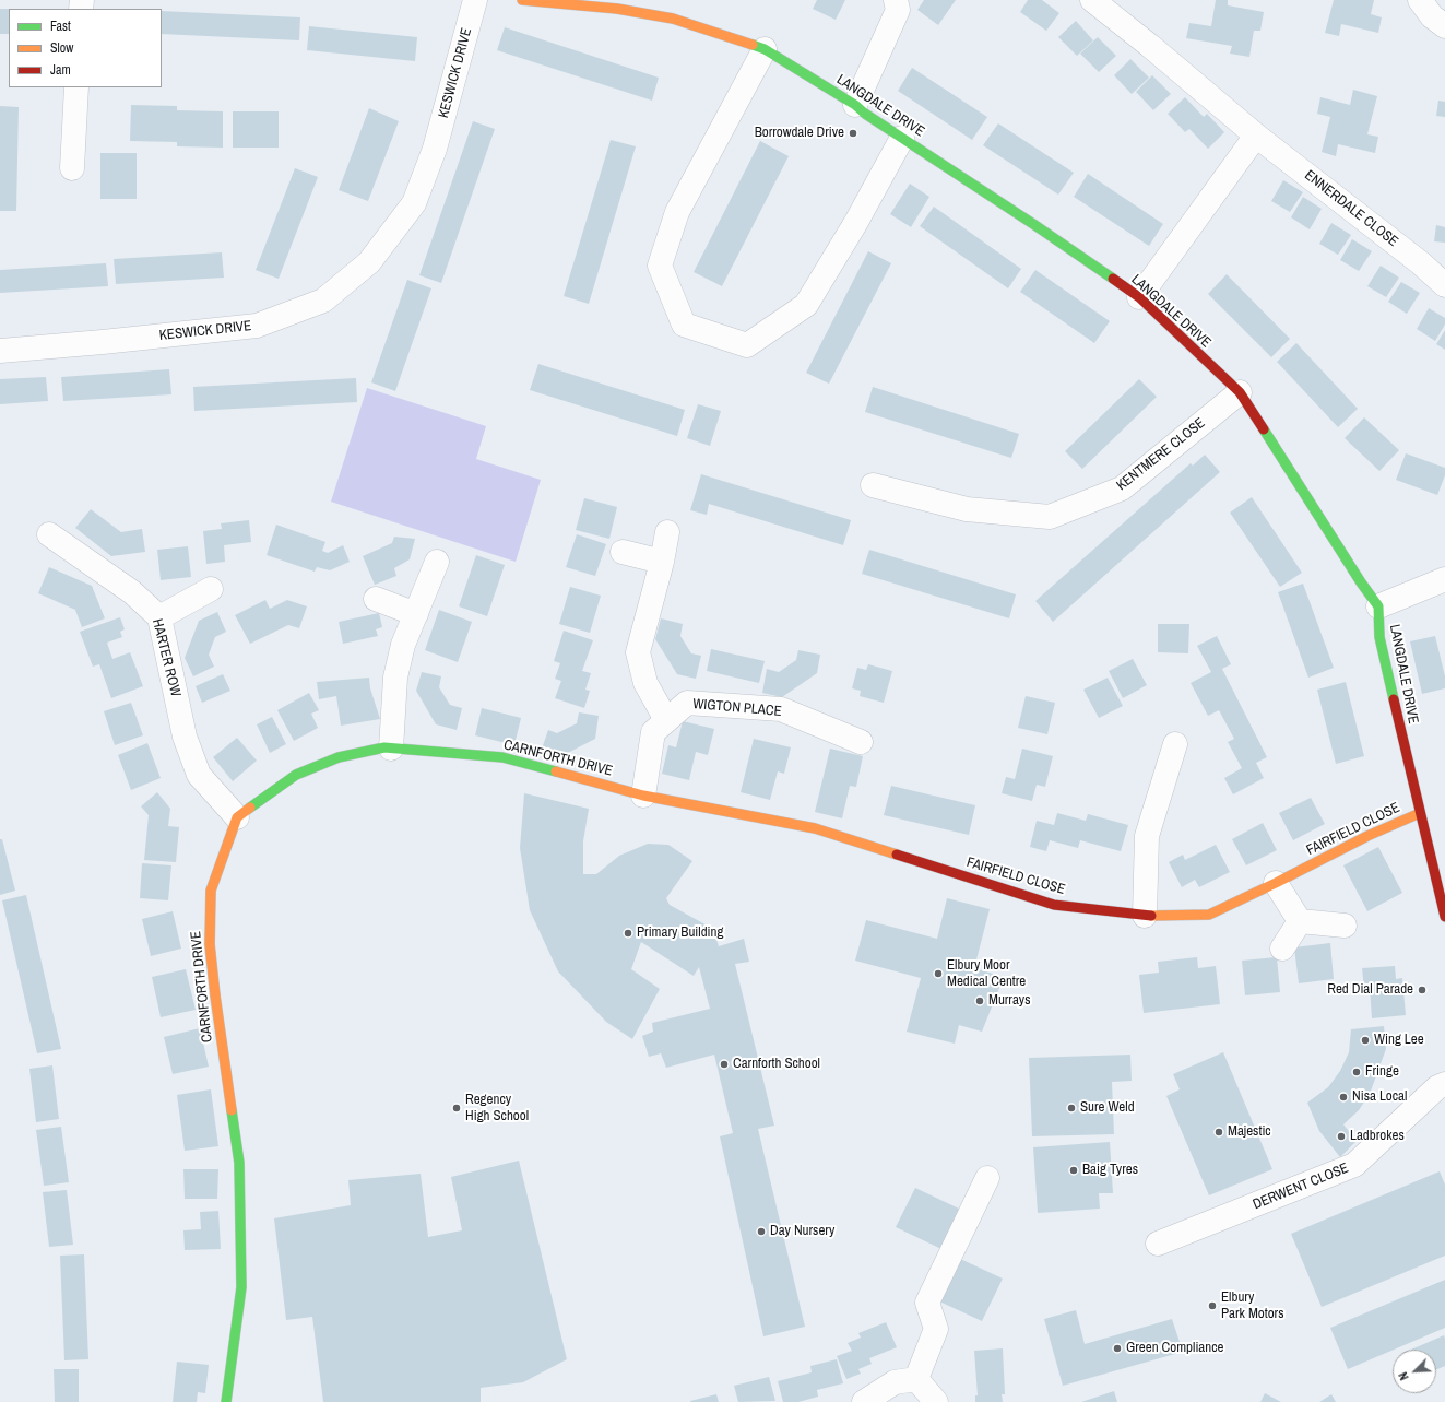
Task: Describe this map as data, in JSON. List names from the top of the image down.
{
  "streets": {
    "street": [
      "KESWICK DRIVE",
      "LANGDALE DRIVE",
      "ENNERDALE CLOSE",
      "KENTMERE CLOSE",
      "HARTER ROW",
      "WIGTON PLACE",
      "CARNFORTH DRIVE",
      "FAIRFIELD CLOSE",
      "DERWENT CLOSE"
    ]
  },
  "crossings": [
    ["LANGDALE DRIVE", "KENTMERE CLOSE"],
    ["LANGDALE DRIVE", "FAIRFIELD CLOSE"],
    ["HARTER ROW", "CARNFORTH DRIVE"],
    ["WIGTON PLACE", "CARNFORTH DRIVE"],
    ["WIGTON PLACE", "FAIRFIELD CLOSE"],
    ["CARNFORTH DRIVE", "FAIRFIELD CLOSE"]
  ],
  "places": [
    "Borrowdale Drive",
    "Primary Building",
    "Elbury Moor Medical Centre",
    "Red Dial Parade",
    "Murrays",
    "Wing Lee",
    "Carnforth School",
    "Fringe",
    "Nisa Local",
    "Regency High School",
    "Sure Weld",
    "Majestic",
    "Ladbrokes",
    "Baig Tyres",
    "Day Nursery",
    "Elbury Park Motors",
    "Green Compliance"
  ],
  "legend": ["Fast", "Slow", "Jam"],
  "north": "bottom left"
}
